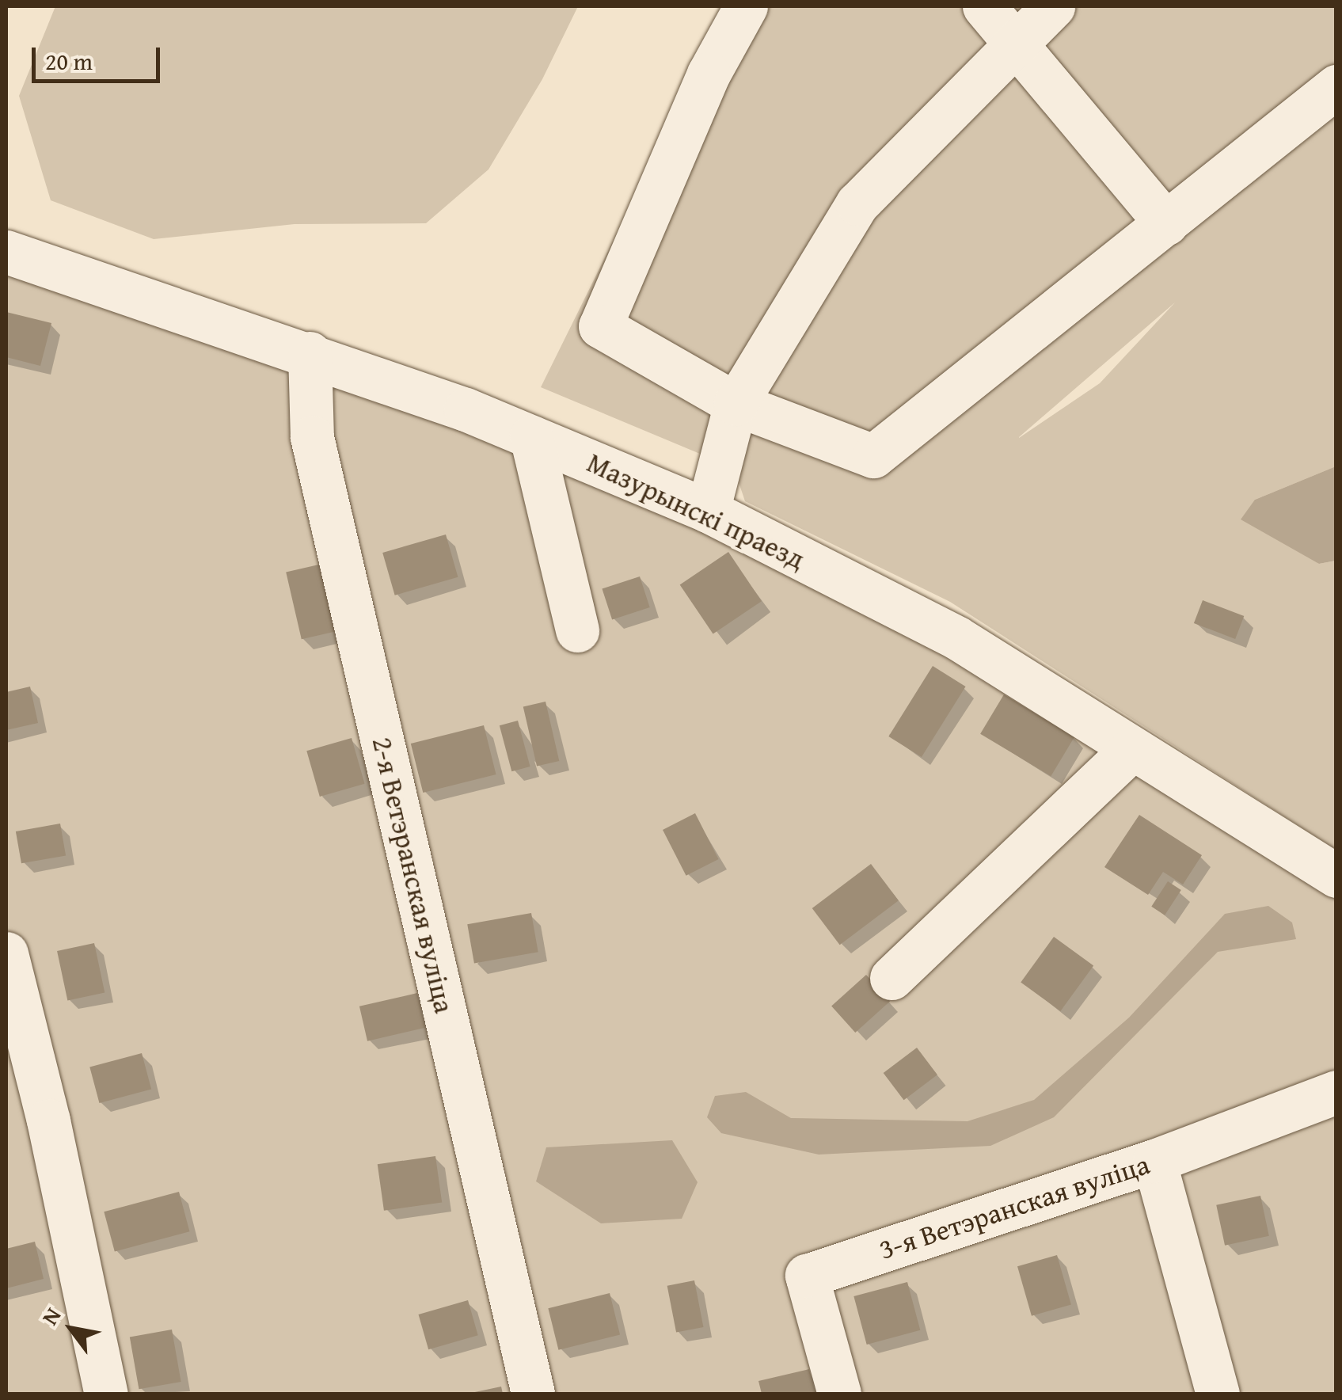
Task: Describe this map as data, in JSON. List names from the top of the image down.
{
  "streets": {
    "street": ["Мазурынскі праезд", "2-я Ветэранская вуліца", "3-я Ветэранская вуліца"]
  },
  "crossings": [
    ["Мазурынскі праезд", "2-я Ветэранская вуліца"]
  ],
  "scale_bar": "20 m",
  "north": "top left"
}
